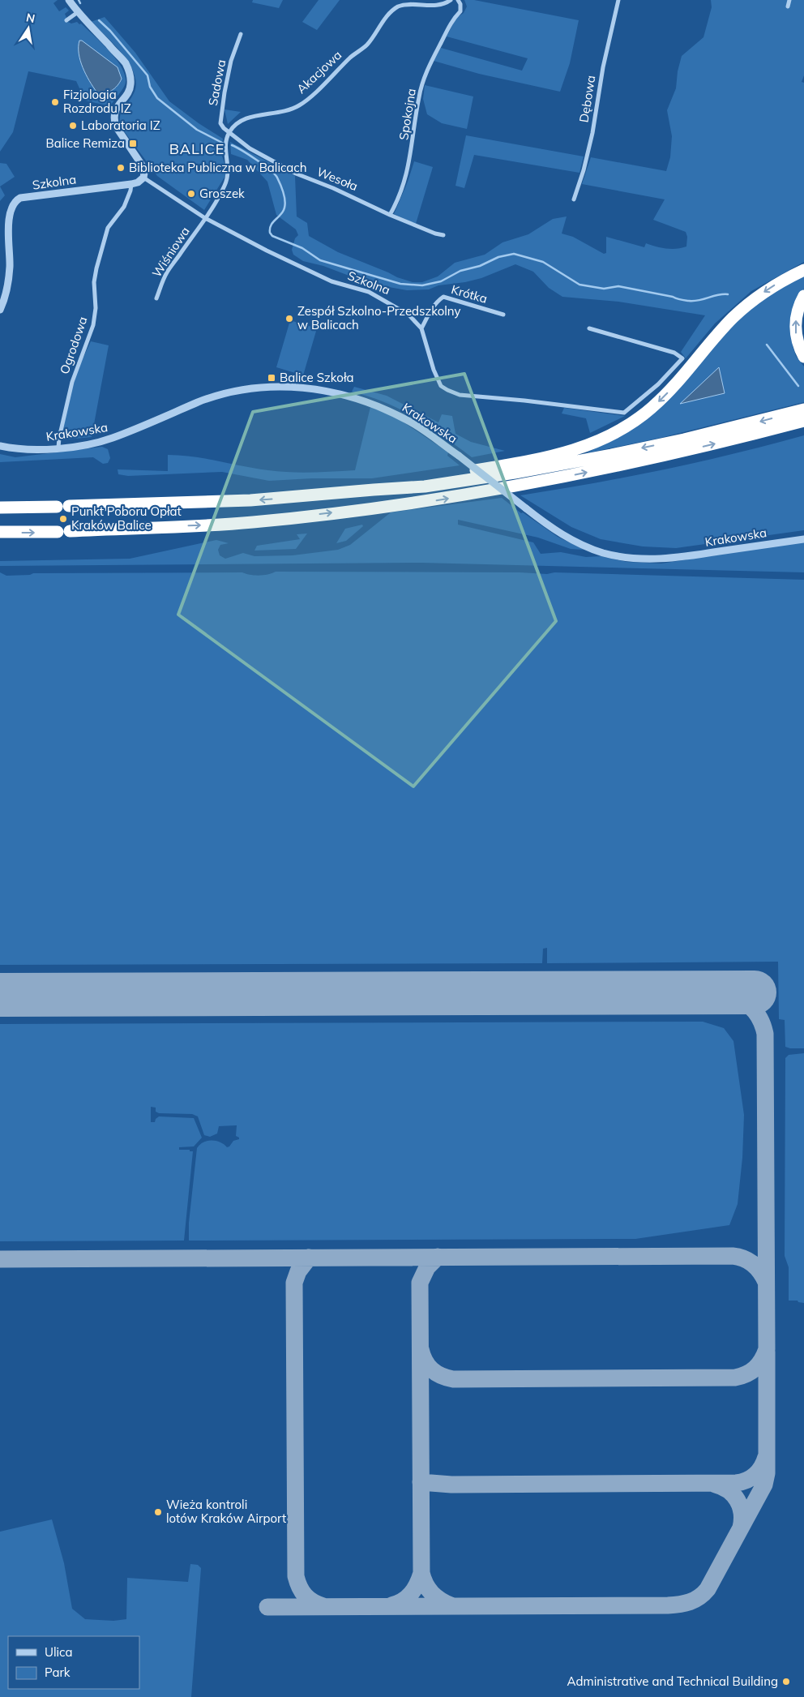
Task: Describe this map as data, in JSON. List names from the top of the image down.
{
  "streets": {
    "street": [
      "Akacjowa",
      "Sadowa",
      "Dębowa",
      "Spokojna",
      "Wesoła",
      "Szkolna",
      "Wiśniowa",
      "Krótka",
      "Ogrodowa",
      "Krakowska"
    ]
  },
  "crossings": [
    ["Akacjowa", "Sadowa"],
    ["Akacjowa", "Wesoła"],
    ["Sadowa", "Wesoła"],
    ["Spokojna", "Wesoła"],
    ["Szkolna", "Wiśniowa"],
    ["Szkolna", "Krótka"],
    ["Szkolna", "Ogrodowa"],
    ["Ogrodowa", "Krakowska"]
  ],
  "districts": ["BALICE"],
  "places": {
    "other": [
      "Fizjologia Rozdrodu IZ",
      "Laboratoria IZ",
      "Biblioteka Publiczna w Balicach",
      "Groszek",
      "Zespół Szkolno-Przedszkolny w Balicach",
      "Punkt Poboru Opłat Kraków Balice",
      "Wieża kontroli lotów Kraków Airport",
      "Administrative and Technical Building"
    ],
    "transit": ["Balice Remiza", "Balice Szkoła"]
  },
  "legend": ["Ulica", "Park"],
  "north": "top"
}
